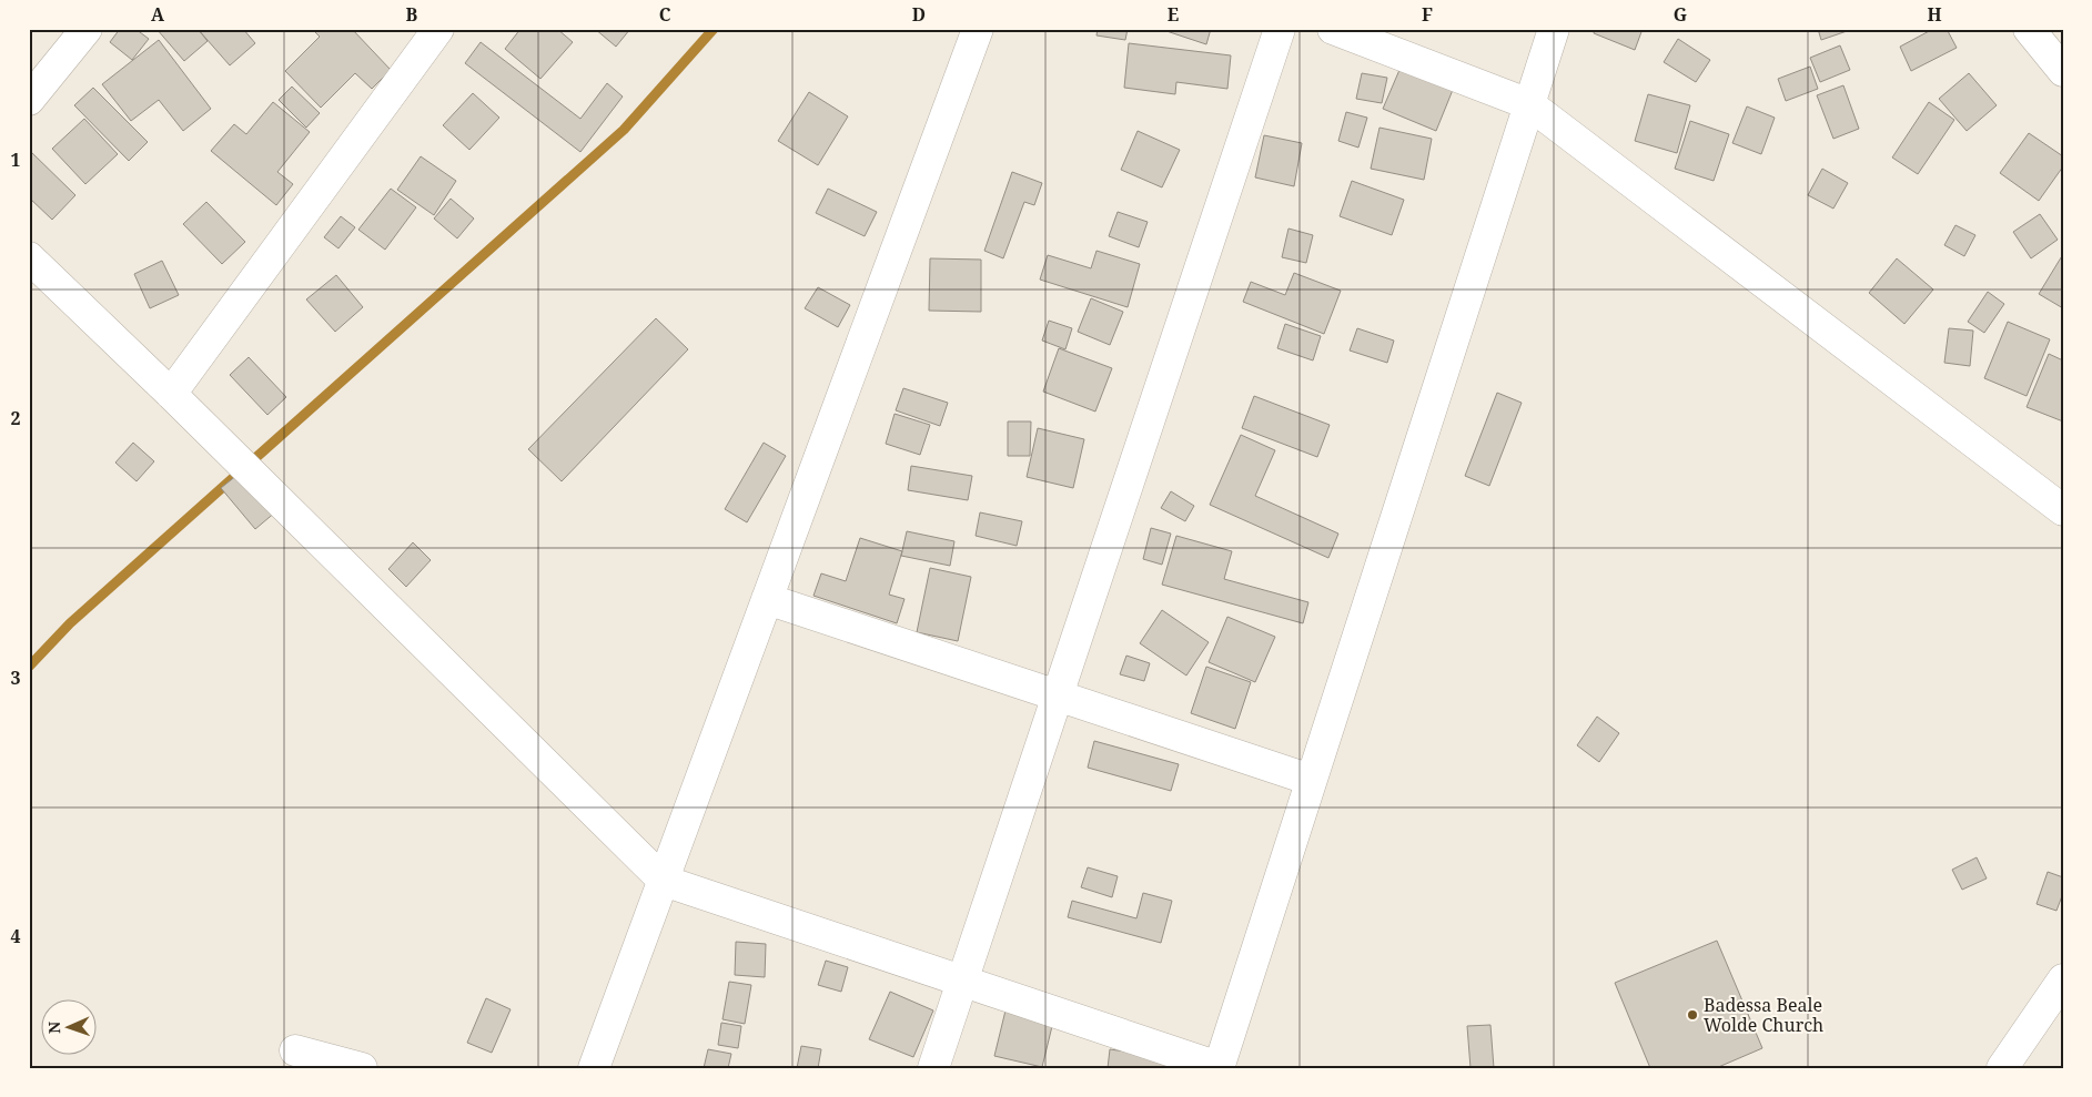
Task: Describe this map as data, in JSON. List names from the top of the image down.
{
  "places": ["Badessa Beale Wolde Church"],
  "north": "left",
  "grid": {
    "columns": [
      "A",
      "B",
      "C",
      "D",
      "E",
      "F",
      "G",
      "H"
    ],
    "rows": [
      "1",
      "2",
      "3",
      "4"
    ]
  }
}
